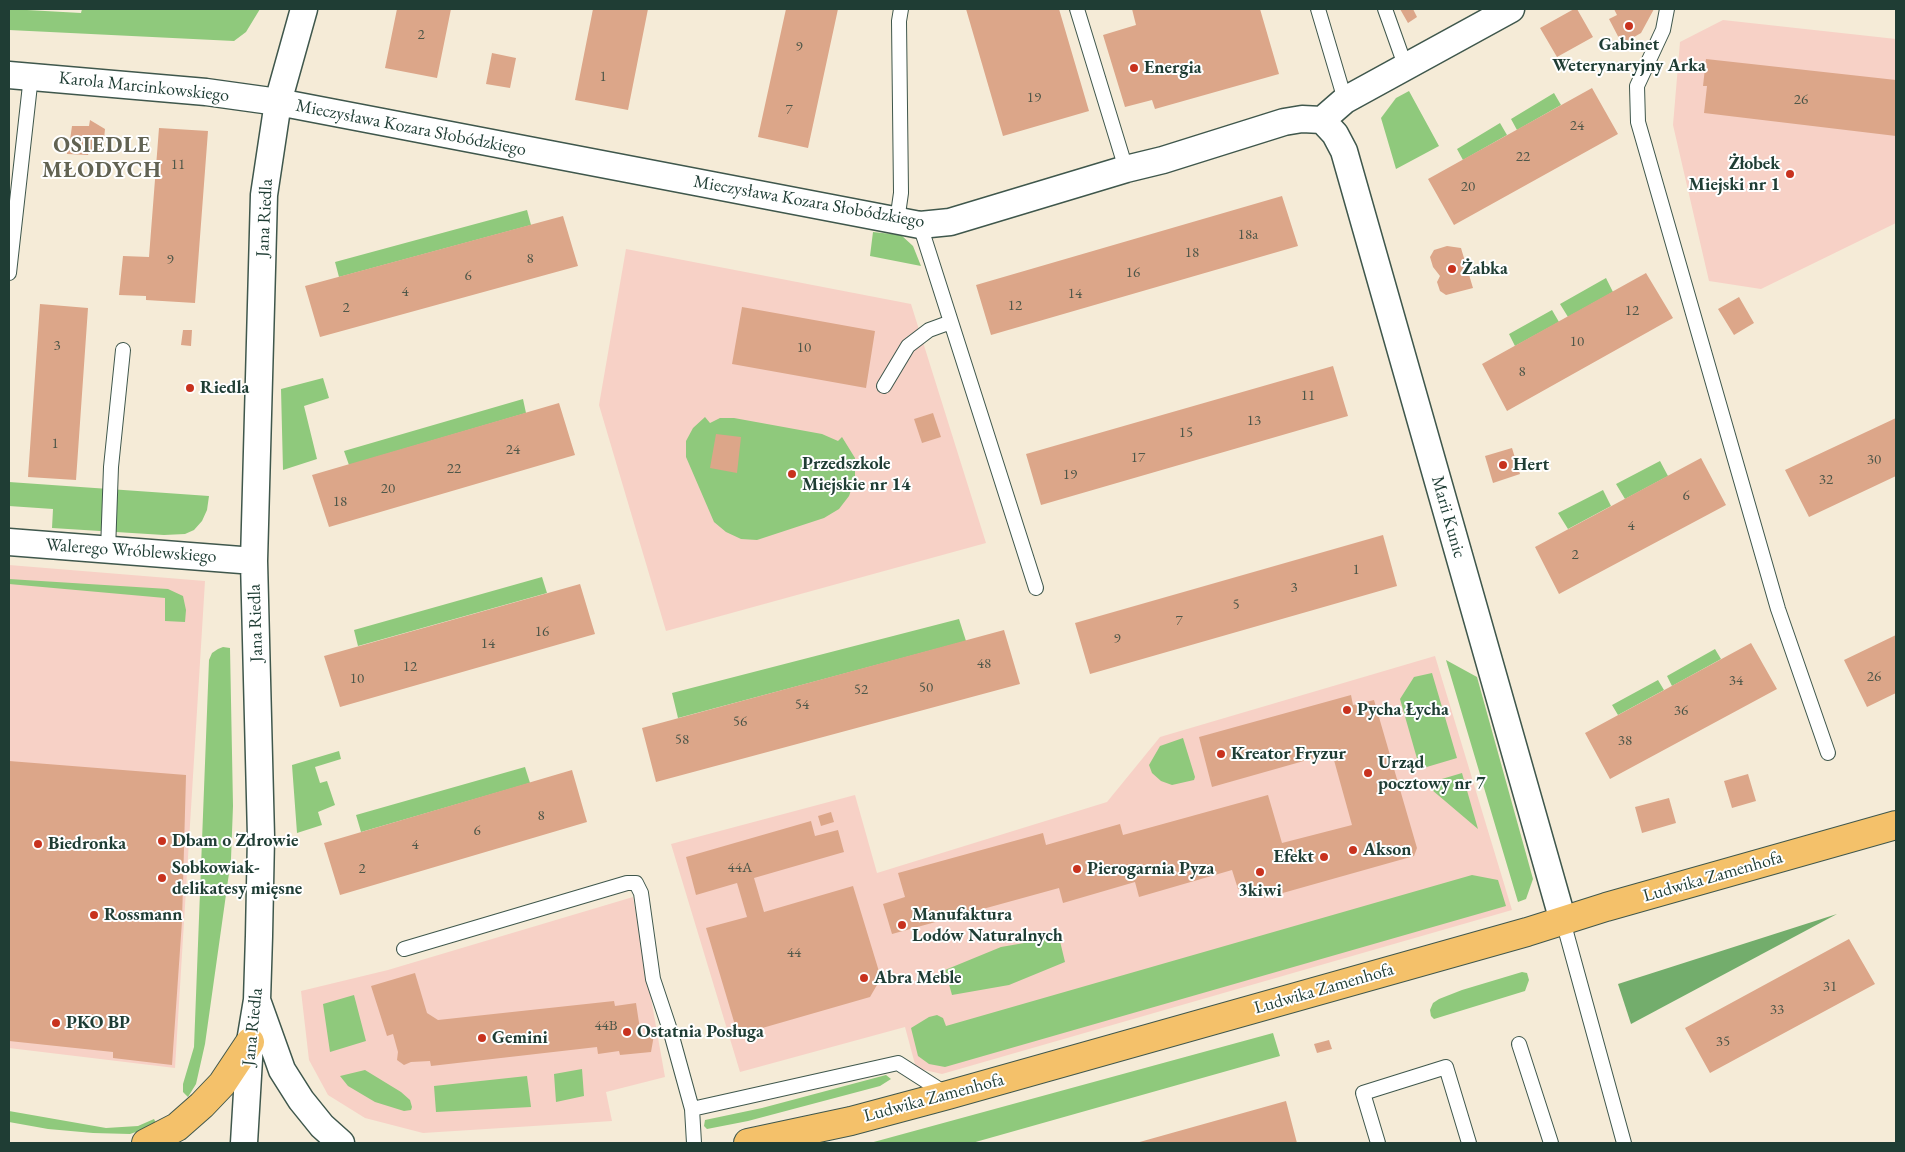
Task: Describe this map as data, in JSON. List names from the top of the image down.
{
  "streets": {
    "main road": ["Ludwika Zamenhofa"],
    "street": [
      "Karola Marcinkowskiego",
      "Mieczysława Kozara Słobódzkiego",
      "Jana Riedla",
      "Marii Kunic",
      "Walerego Wróblewskiego"
    ]
  },
  "crossings": [
    ["Karola Marcinkowskiego", "Mieczysława Kozara Słobódzkiego"],
    ["Karola Marcinkowskiego", "Jana Riedla"],
    ["Mieczysława Kozara Słobódzkiego", "Jana Riedla"],
    ["Mieczysława Kozara Słobódzkiego", "Marii Kunic"],
    ["Jana Riedla", "Walerego Wróblewskiego"],
    ["Marii Kunic", "Ludwika Zamenhofa"]
  ],
  "districts": ["OSIEDLE MŁODYCH"],
  "places": [
    "Gabinet Weterynaryjny Arka",
    "Energia",
    "Żłobek Miejski nr 1",
    "Żabka",
    "Riedla",
    "Hert",
    "Przedszkole Miejskie nr 14",
    "Pycha Łycha",
    "Kreator Fryzur",
    "Urząd pocztowy nr 7",
    "Dbam o Zdrowie",
    "Biedronka",
    "Akson",
    "Efekt",
    "Pierogarnia Pyza",
    "3kiwi",
    "Sobkowiak- delikatesy mięsne",
    "Rossmann",
    "Manufaktura Lodów Naturalnych",
    "Abra Meble",
    "PKO BP",
    "Ostatnia Posługa",
    "Gemini"
  ],
  "house_numbers": [
    "2",
    "9",
    "1",
    "19",
    "26",
    "7",
    "24",
    "22",
    "11",
    "20",
    "18a",
    "18",
    "8",
    "9",
    "16",
    "6",
    "4",
    "14",
    "12",
    "2",
    "12",
    "10",
    "3",
    "10",
    "8",
    "11",
    "13",
    "15",
    "1",
    "24",
    "17",
    "30",
    "22",
    "19",
    "32",
    "20",
    "6",
    "18",
    "4",
    "2",
    "1",
    "3",
    "5",
    "7",
    "16",
    "9",
    "14",
    "48",
    "12",
    "26",
    "10",
    "34",
    "50",
    "52",
    "54",
    "36",
    "56",
    "58",
    "38",
    "8",
    "6",
    "4",
    "44A",
    "2",
    "44",
    "31",
    "33",
    "44B",
    "35"
  ]
}
